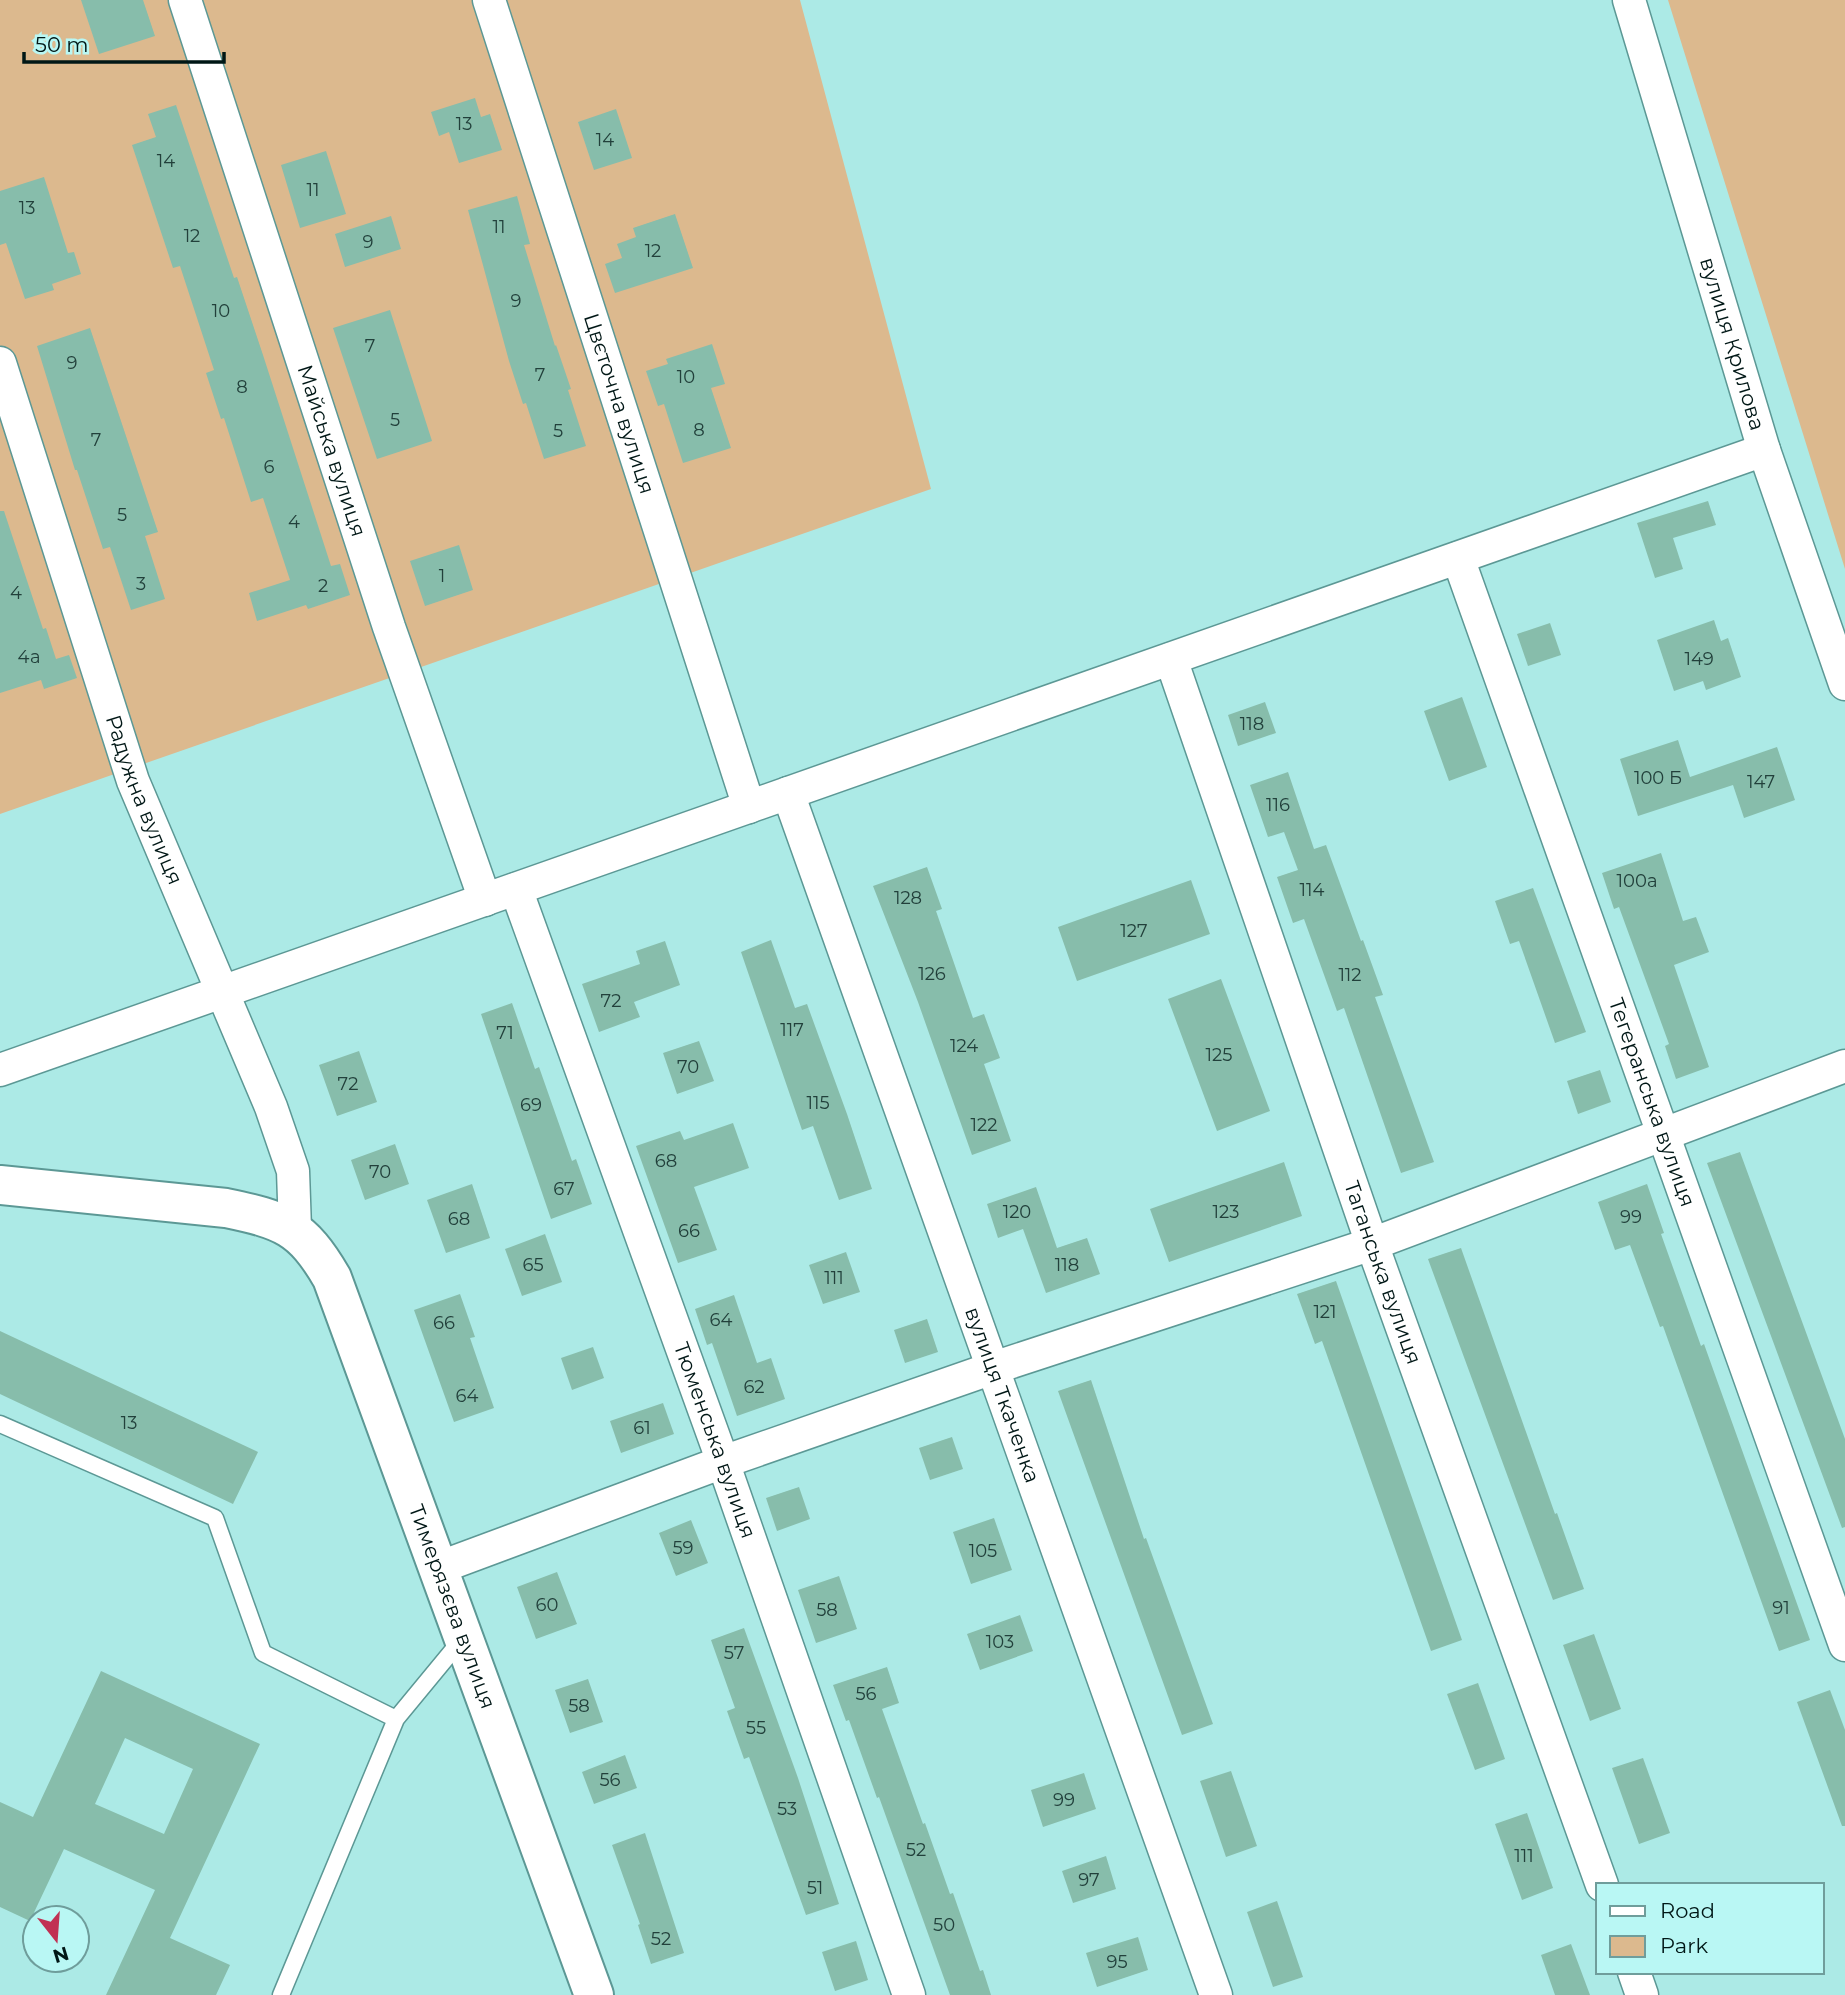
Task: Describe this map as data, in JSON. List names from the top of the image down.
{
  "streets": {
    "street": [
      "вулиця Крилова",
      "Цвєточна вулиця",
      "Майська вулиця",
      "Радужна вулиця",
      "Тегеранська вулиця",
      "Таганська вулиця",
      "вулиця Ткаченка",
      "Тюменська вулиця",
      "Тимерязєва вулиця"
    ]
  },
  "crossings": [
    ["Радужна вулиця", "Тимерязєва вулиця"]
  ],
  "house_numbers": [
    "13",
    "14",
    "14",
    "11",
    "13",
    "11",
    "12",
    "9",
    "12",
    "9",
    "10",
    "7",
    "9",
    "7",
    "10",
    "8",
    "5",
    "8",
    "5",
    "7",
    "6",
    "5",
    "4",
    "1",
    "3",
    "2",
    "4",
    "4а",
    "149",
    "118",
    "100 Б",
    "147",
    "116",
    "100а",
    "114",
    "128",
    "127",
    "126",
    "112",
    "72",
    "117",
    "71",
    "124",
    "125",
    "70",
    "72",
    "115",
    "69",
    "122",
    "68",
    "70",
    "67",
    "120",
    "123",
    "99",
    "68",
    "66",
    "65",
    "118",
    "111",
    "121",
    "64",
    "66",
    "62",
    "64",
    "13",
    "61",
    "59",
    "105",
    "60",
    "91",
    "58",
    "103",
    "57",
    "56",
    "58",
    "55",
    "56",
    "99",
    "53",
    "52",
    "111",
    "97",
    "51",
    "50",
    "52",
    "95"
  ],
  "legend": ["Road", "Park"],
  "scale_bar": "50 m",
  "north": "bottom"
}
